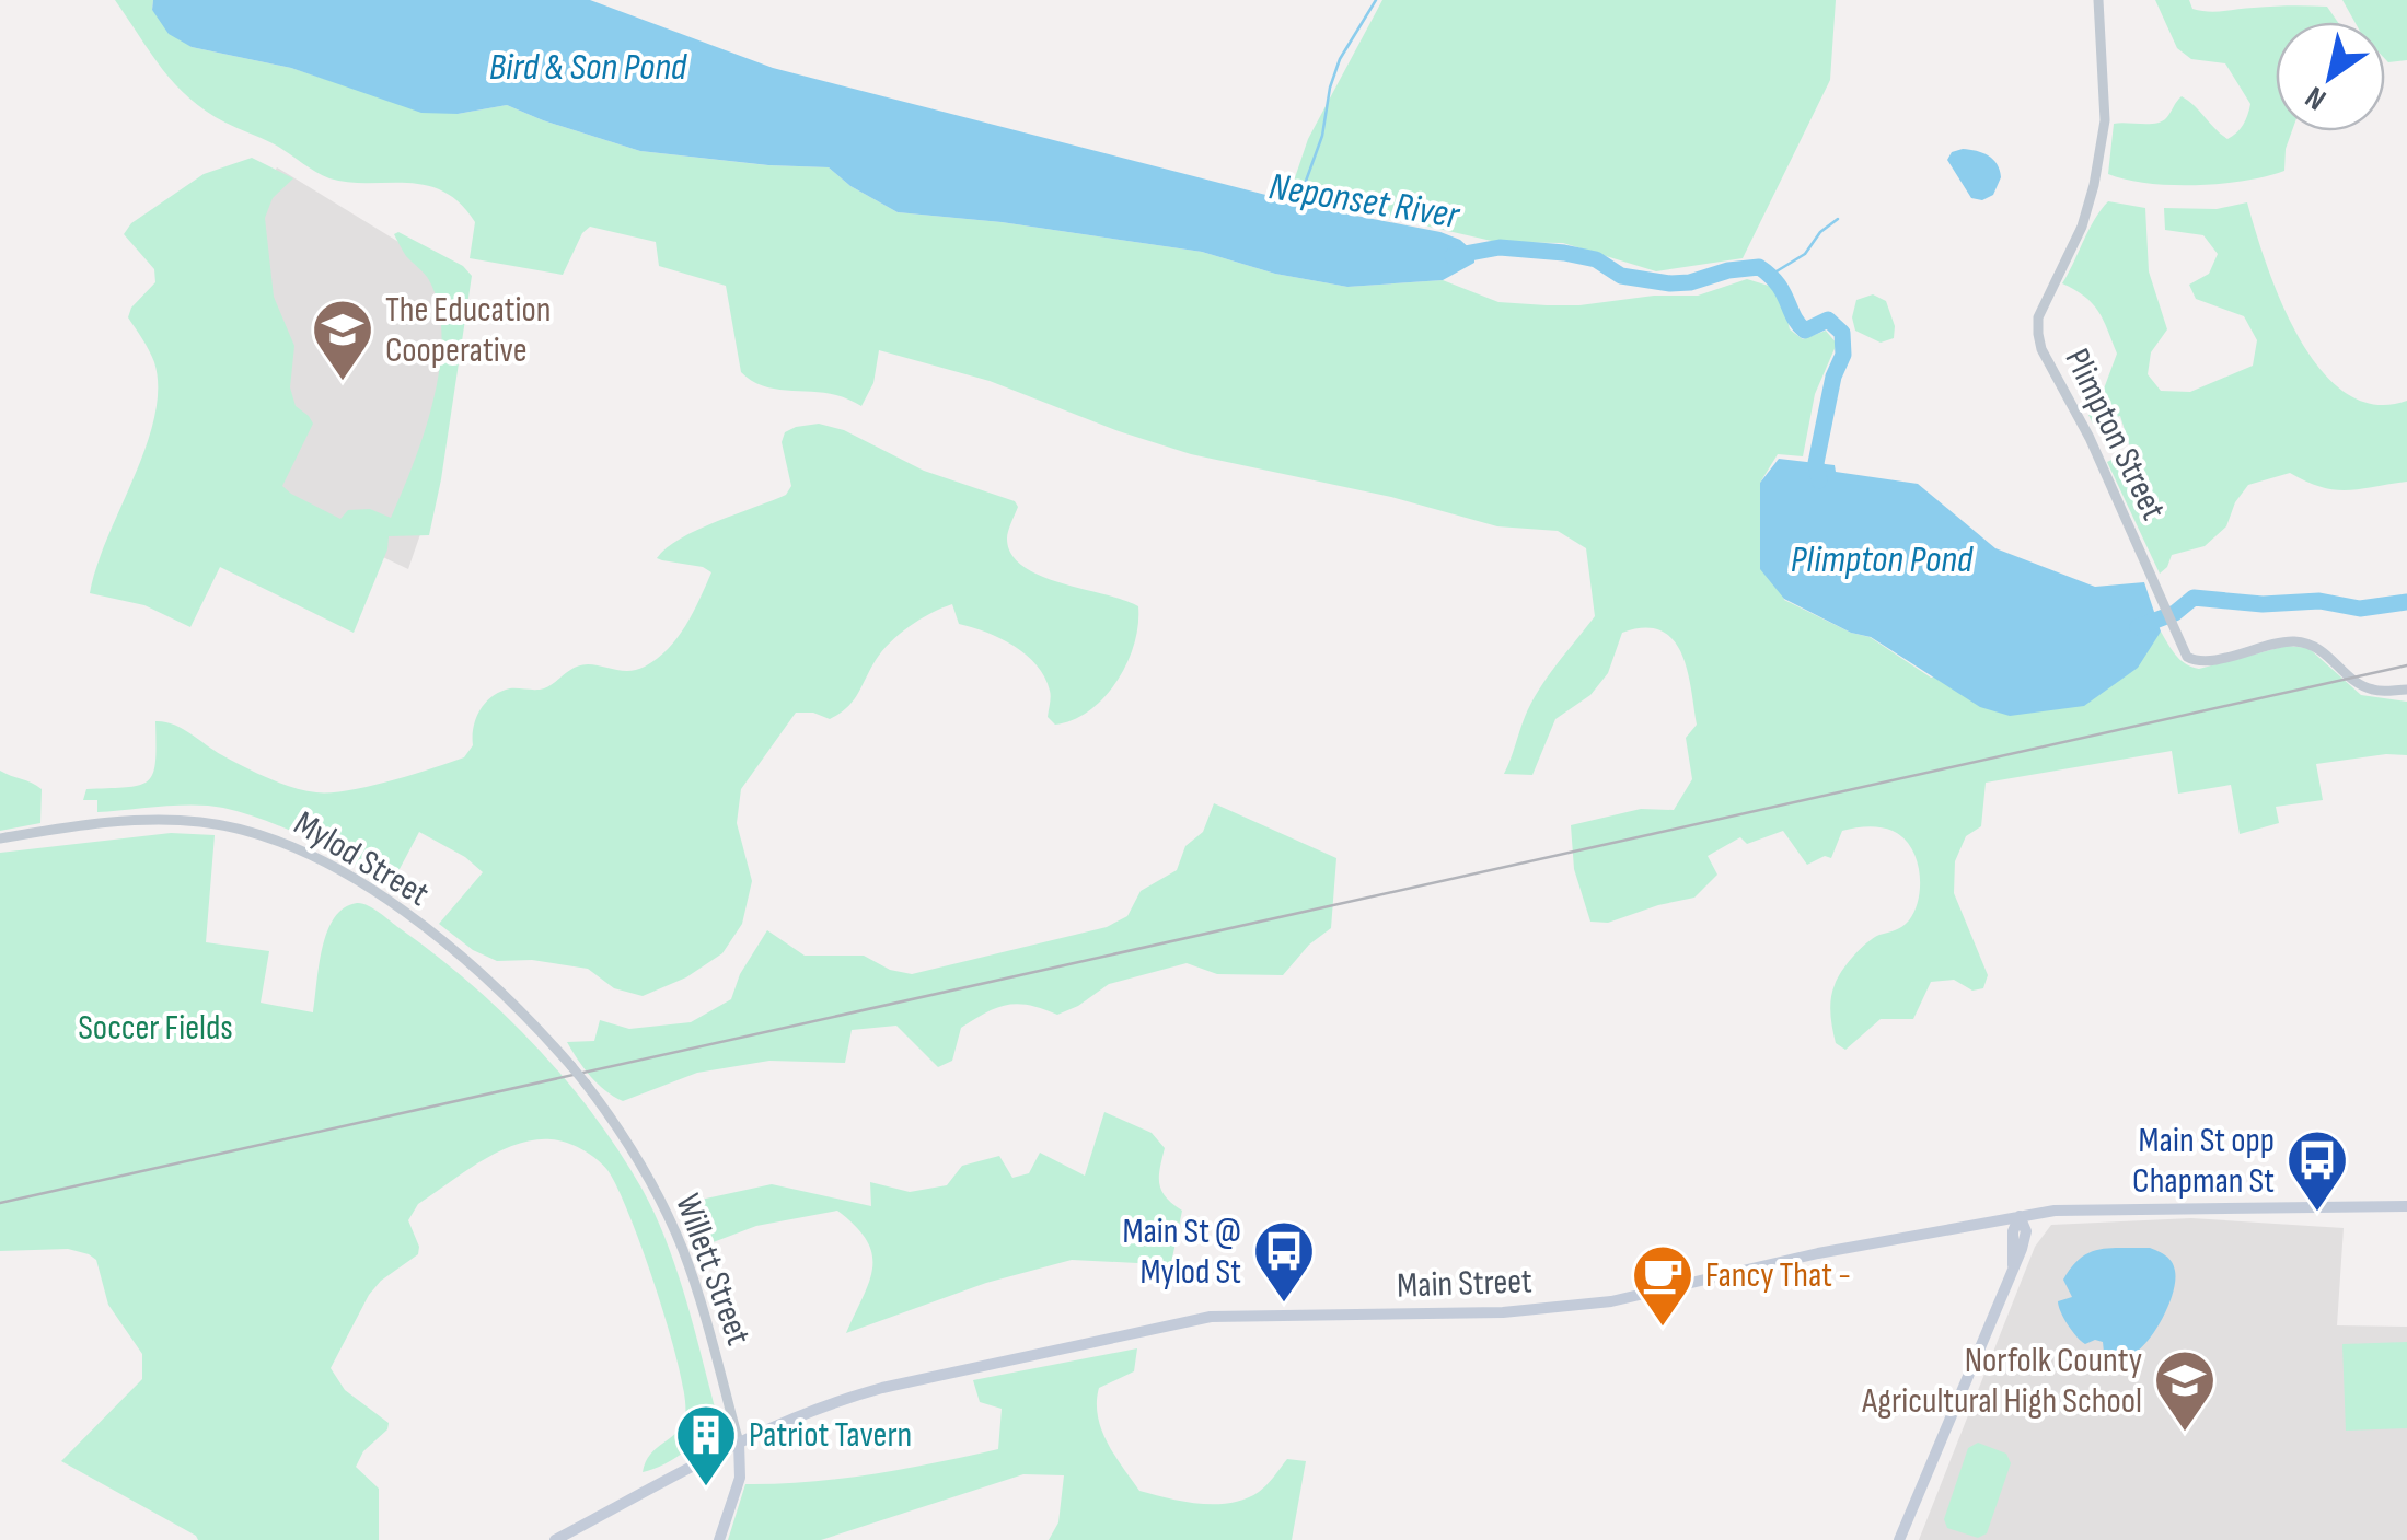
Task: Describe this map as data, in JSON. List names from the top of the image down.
{
  "streets": {
    "main road": ["Main Street"],
    "street": ["Plimpton Street", "Mylod Street", "Willett Street"]
  },
  "crossings": [
    ["Mylod Street", "Willett Street"],
    ["Willett Street", "Main Street"]
  ],
  "water": ["Bird & Son Pond", "Neponset River", "Plimpton Pond"],
  "parks": ["Soccer Fields"],
  "places": {
    "school or university": ["The Education Cooperative", "Norfolk County Agricultural High School"],
    "bus stop": ["Main St opp Chapman St", "Main St @ Mylod St"],
    "cafe": ["Fancy That -"],
    "building": ["Patriot Tavern"]
  },
  "north": "bottom left"
}
